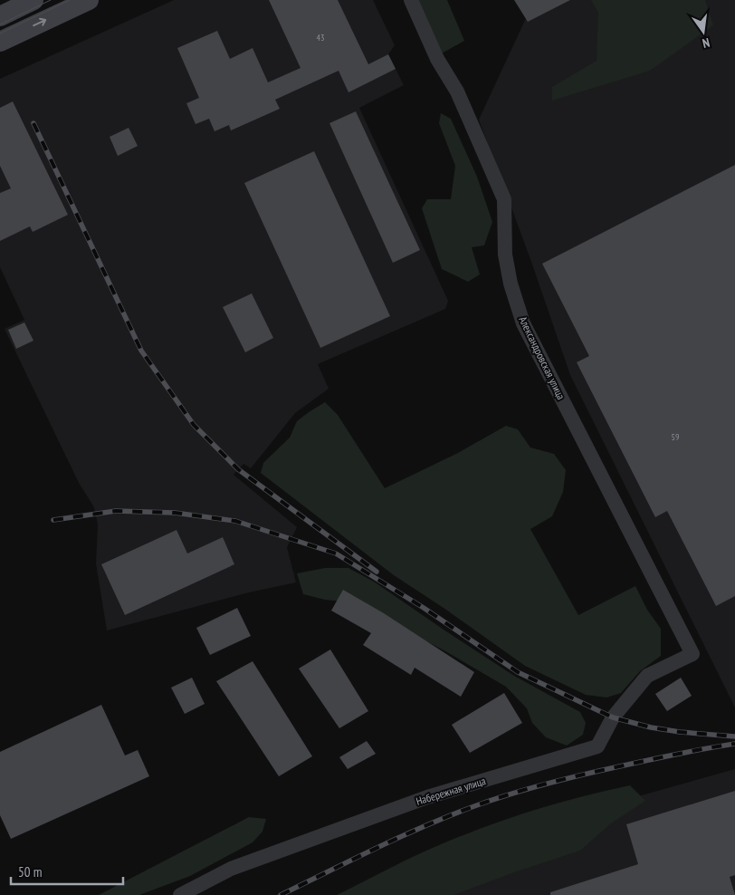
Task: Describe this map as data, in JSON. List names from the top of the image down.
{
  "streets": {
    "street": ["Александровская улица", "Набережная улица"]
  },
  "crossings": [
    ["Александровская улица", "Набережная улица"]
  ],
  "house_numbers": ["43", "59"],
  "scale_bar": "50 m",
  "north": "bottom"
}
